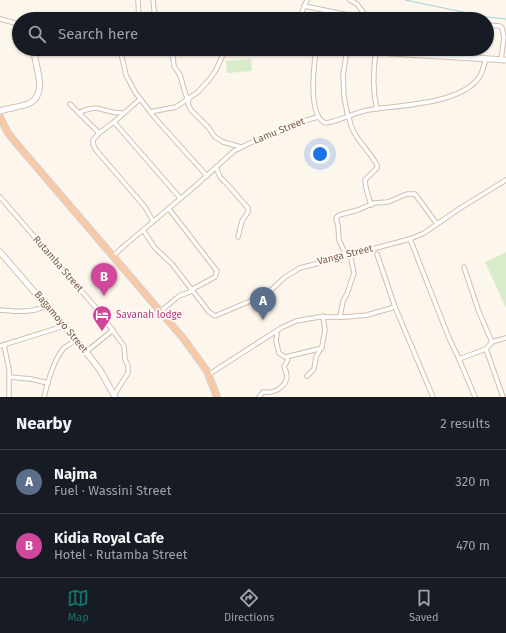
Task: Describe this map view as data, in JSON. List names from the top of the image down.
{
  "streets": {
    "main road": ["Bagamoyo Street"],
    "street": ["Lamu Street", "Vanga Street", "Rutamba Street"]
  },
  "crossings": [
    ["Lamu Street", "Vanga Street"],
    ["Rutamba Street", "Bagamoyo Street"]
  ],
  "places": {
    "hotel": ["Savanah lodge"]
  },
  "page": {
    "search": "Search here",
    "pins": ["B", "A"],
    "heading": ["Nearby", "2 results"],
    "list": [
      {
        "mark": "A",
        "name": "Najma",
        "note": "Fuel · Wassini Street",
        "value": "320 m"
      },
      {
        "mark": "B",
        "name": "Kidia Royal Cafe",
        "note": "Hotel · Rutamba Street",
        "value": "470 m"
      }
    ],
    "nav": ["Map", "Directions", "Saved"]
  }
}
